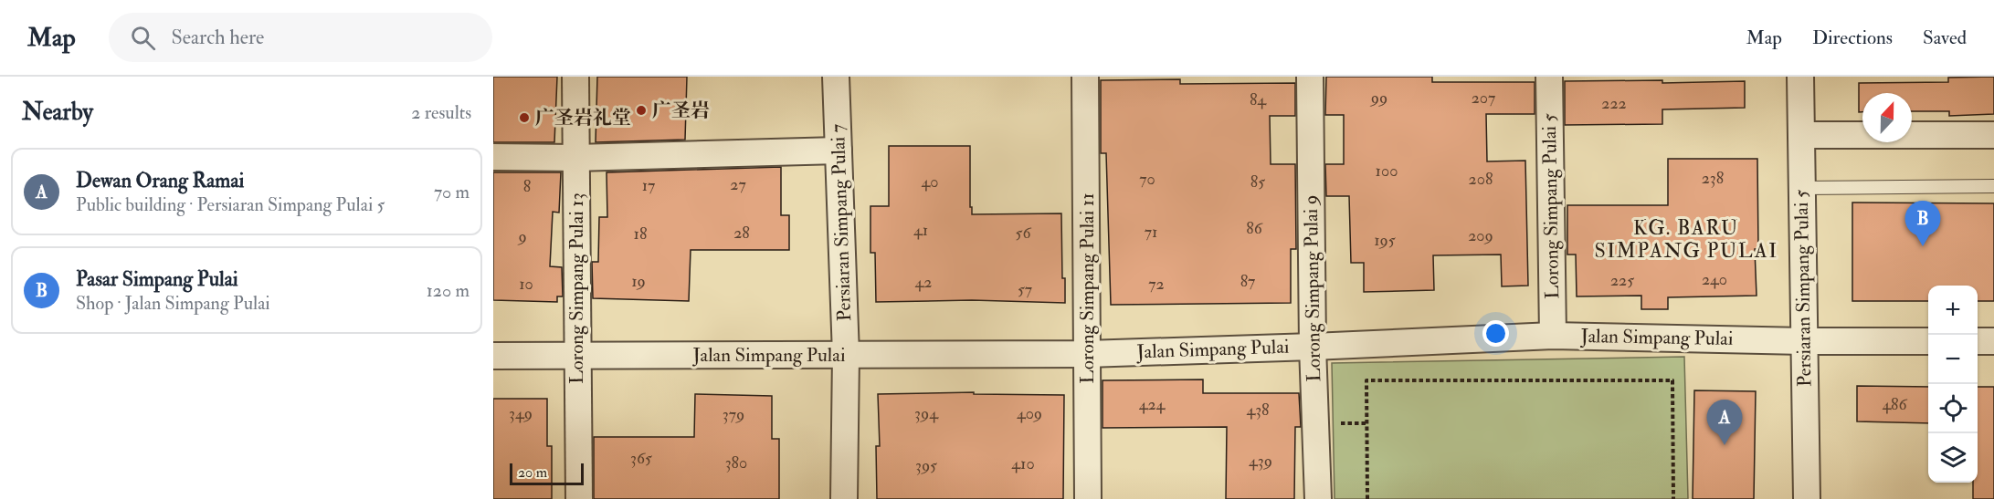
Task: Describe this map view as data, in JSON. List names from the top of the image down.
{
  "streets": {
    "street": [
      "Lorong Simpang Pulai 5",
      "Persiaran Simpang Pulai 7",
      "Lorong Simpang Pulai 13",
      "Lorong Simpang Pulai 11",
      "Lorong Simpang Pulai 9",
      "Persiaran Simpang Pulai 5",
      "Jalan Simpang Pulai"
    ]
  },
  "crossings": [
    ["Lorong Simpang Pulai 5", "Jalan Simpang Pulai"],
    ["Persiaran Simpang Pulai 7", "Jalan Simpang Pulai"],
    ["Lorong Simpang Pulai 13", "Jalan Simpang Pulai"],
    ["Lorong Simpang Pulai 11", "Jalan Simpang Pulai"],
    ["Lorong Simpang Pulai 9", "Jalan Simpang Pulai"],
    ["Persiaran Simpang Pulai 5", "Jalan Simpang Pulai"]
  ],
  "districts": ["KG. BARU SIMPANG PULAI"],
  "places": ["广圣岩", "广圣岩礼堂"],
  "house_numbers": [
    "99",
    "207",
    "84",
    "222",
    "100",
    "238",
    "70",
    "208",
    "40",
    "85",
    "27",
    "17",
    "8",
    "86",
    "41",
    "71",
    "28",
    "56",
    "18",
    "209",
    "9",
    "195",
    "240",
    "225",
    "19",
    "87",
    "42",
    "10",
    "72",
    "57",
    "424",
    "486",
    "438",
    "349",
    "394",
    "409",
    "379",
    "365",
    "439",
    "380",
    "410",
    "395"
  ],
  "scale_bar": "20 m",
  "north": "top",
  "page": {
    "header": "Map",
    "search": "Search here",
    "nav": ["Map", "Directions", "Saved"],
    "heading": ["Nearby", "2 results"],
    "list": [
      {
        "mark": "A",
        "name": "Dewan Orang Ramai",
        "note": "Public building · Persiaran Simpang Pulai 5",
        "value": "70 m"
      },
      {
        "mark": "B",
        "name": "Pasar Simpang Pulai",
        "note": "Shop · Jalan Simpang Pulai",
        "value": "120 m"
      }
    ],
    "pins": ["B", "A"],
    "map_buttons": ["+", "−"],
    "scale": "20 m"
  }
}
